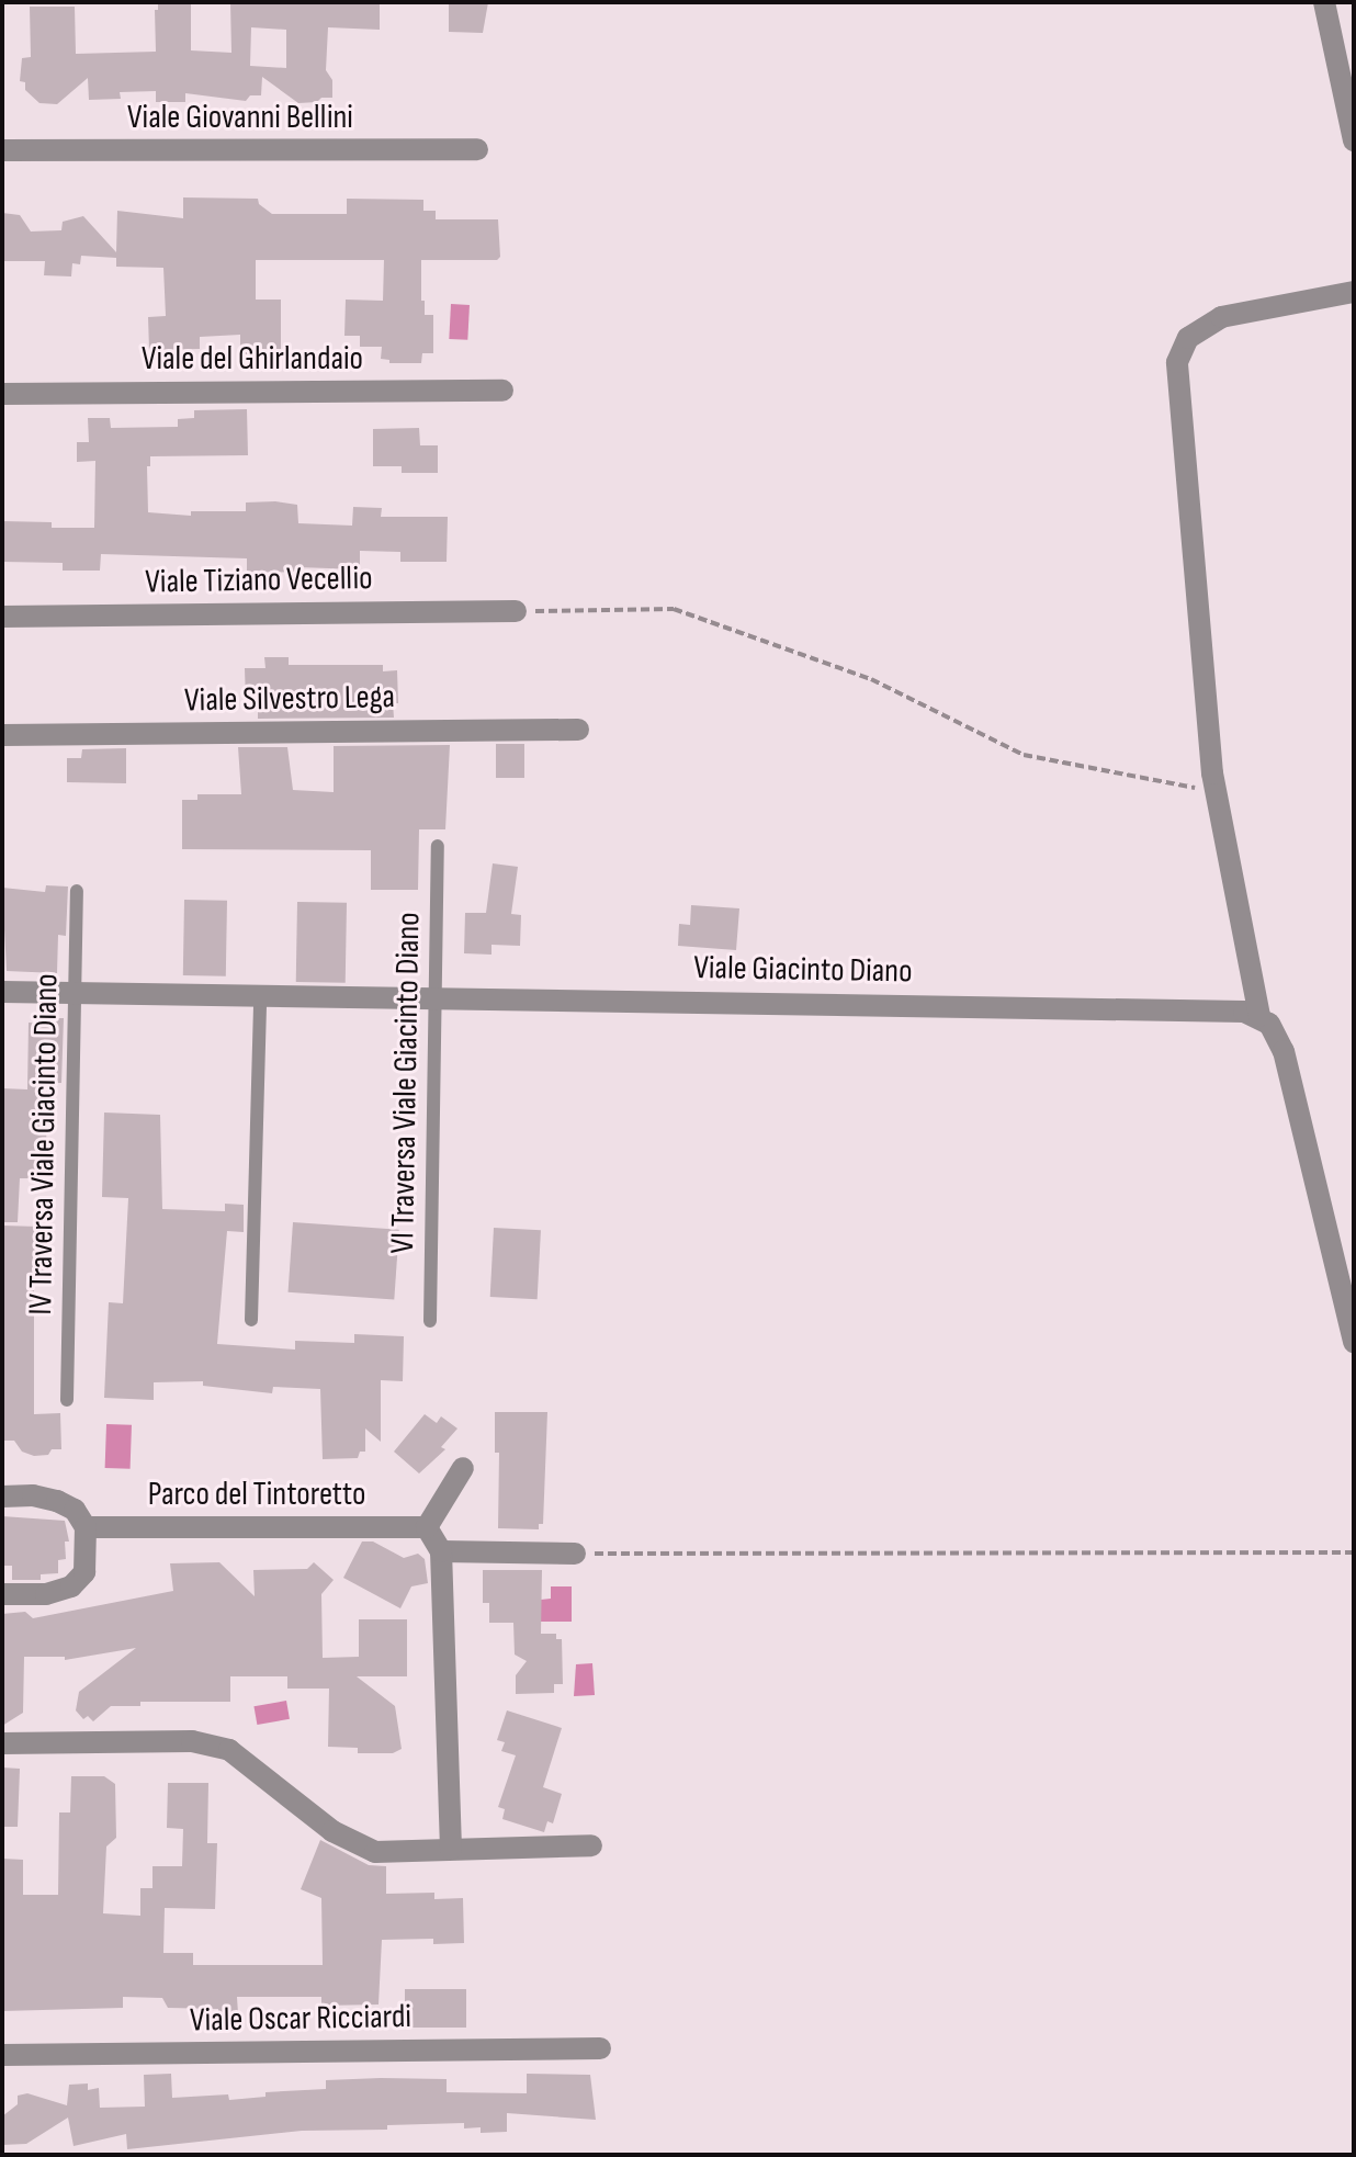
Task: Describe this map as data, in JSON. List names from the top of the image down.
{
  "streets": {
    "street": [
      "Viale Giovanni Bellini",
      "Viale del Ghirlandaio",
      "Viale Tiziano Vecellio",
      "Viale Silvestro Lega",
      "Viale Giacinto Diano",
      "Parco del Tintoretto",
      "Viale Oscar Ricciardi"
    ],
    "lane": ["VI Traversa Viale Giacinto Diano", "IV Traversa Viale Giacinto Diano"]
  },
  "crossings": [
    ["Viale Giacinto Diano", "VI Traversa Viale Giacinto Diano"],
    ["Viale Giacinto Diano", "IV Traversa Viale Giacinto Diano"]
  ]
}
